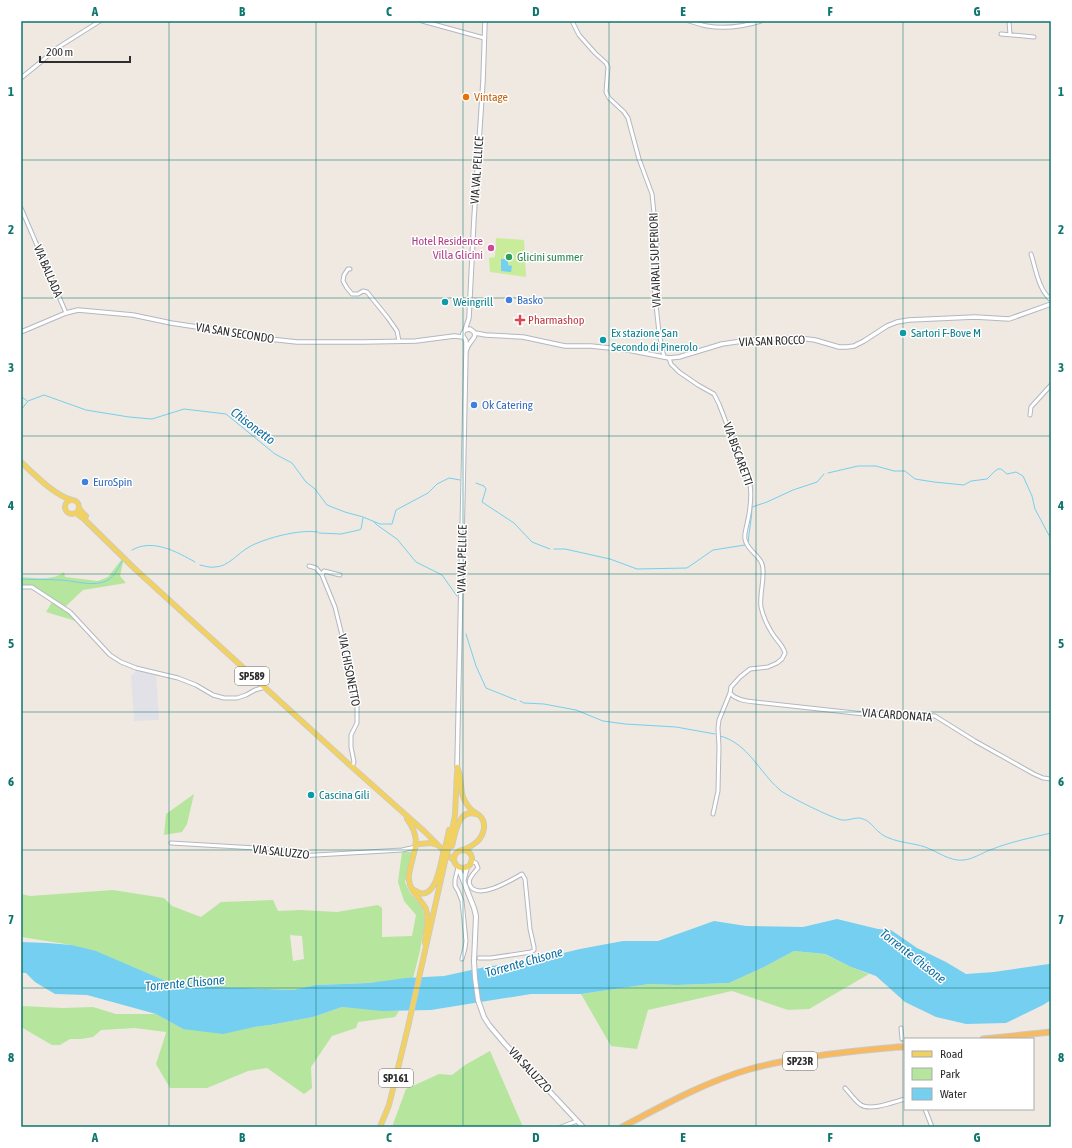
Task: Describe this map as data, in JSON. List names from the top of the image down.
{
  "streets": {
    "highway": ["SP23R"],
    "main road": ["SP589", "VIA SALUZZO", "SP161"],
    "street": [
      "VIA VAL PELLICE",
      "VIA AIRALI SUPERIORI",
      "VIA BALLADA",
      "VIA SAN SECONDO",
      "VIA SAN ROCCO",
      "VIA BISCARETTI",
      "VIA CHISONETTO",
      "VIA CARDONATA"
    ]
  },
  "crossings": [
    ["VIA VAL PELLICE", "SP161"],
    ["VIA AIRALI SUPERIORI", "VIA SAN ROCCO"],
    ["VIA AIRALI SUPERIORI", "VIA BISCARETTI"],
    ["VIA BALLADA", "VIA SAN SECONDO"],
    ["VIA SAN ROCCO", "VIA BISCARETTI"],
    ["VIA SAN ROCCO", "SP161"],
    ["VIA BISCARETTI", "VIA CARDONATA"],
    ["VIA CHISONETTO", "SP589"],
    ["SP589", "VIA SALUZZO"],
    ["SP589", "SP161"],
    ["VIA SALUZZO", "SP161"]
  ],
  "water": ["Chisonetto", "Torrente Chisone"],
  "places": {
    "other": [
      "Vintage",
      "Hotel Residence Villa Glicini",
      "Glicini summer",
      "Basko",
      "Weingrill",
      "Sartori F-Bove M",
      "Ex stazione San Secondo di Pinerolo",
      "Ok Catering",
      "EuroSpin",
      "Cascina Gili"
    ],
    "health": ["Pharmashop"]
  },
  "legend": ["Road", "Park", "Water"],
  "scale_bar": "200 m",
  "grid": {
    "columns": [
      "A",
      "B",
      "C",
      "D",
      "E",
      "F",
      "G"
    ],
    "rows": [
      "1",
      "2",
      "3",
      "4",
      "5",
      "6",
      "7",
      "8"
    ]
  }
}
